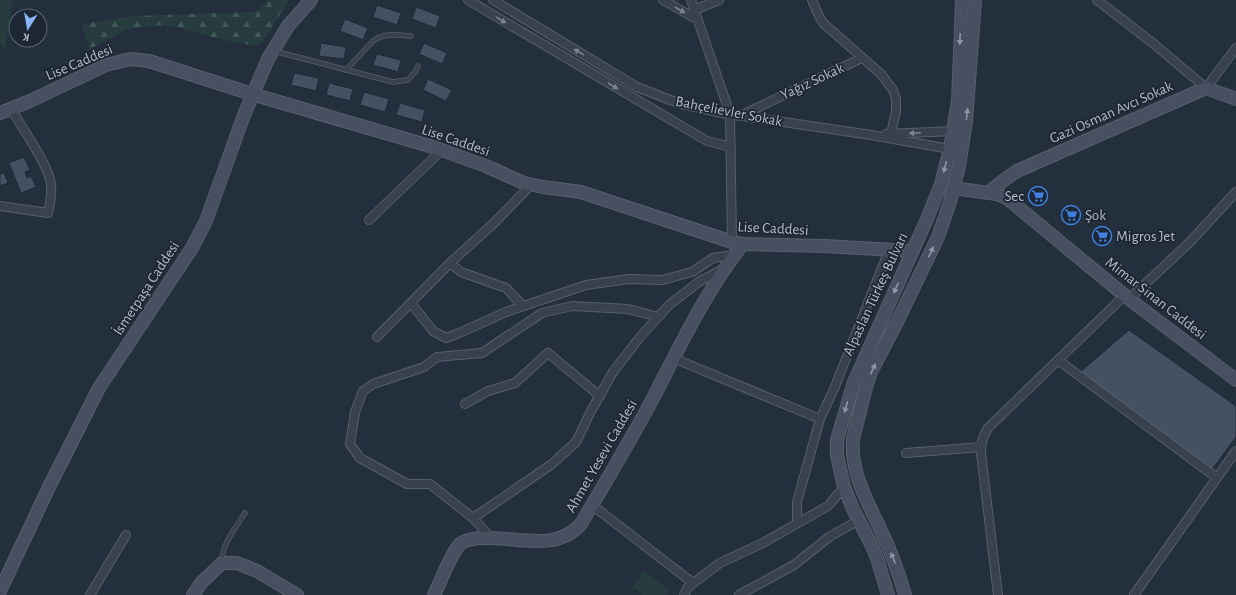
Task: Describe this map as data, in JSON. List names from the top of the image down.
{
  "streets": {
    "street": [
      "Lise Caddesi",
      "Yağız Sokak",
      "Bahçelievler Sokak",
      "Gazi Osman Avcı Sokak",
      "İsmetpaşa Caddesi",
      "Alpaslan Türkeş Bulvarı",
      "Mimar Sinan Caddesi",
      "Ahmet Yesevi Caddesi"
    ]
  },
  "crossings": [
    ["Lise Caddesi", "İsmetpaşa Caddesi"],
    ["Lise Caddesi", "Alpaslan Türkeş Bulvarı"],
    ["Lise Caddesi", "Ahmet Yesevi Caddesi"],
    ["Yağız Sokak", "Bahçelievler Sokak"],
    ["Gazi Osman Avcı Sokak", "Mimar Sinan Caddesi"],
    ["Alpaslan Türkeş Bulvarı", "Mimar Sinan Caddesi"]
  ],
  "places": {
    "supermarket": ["Sec", "Şok", "Migros Jet"]
  },
  "north": "bottom"
}
